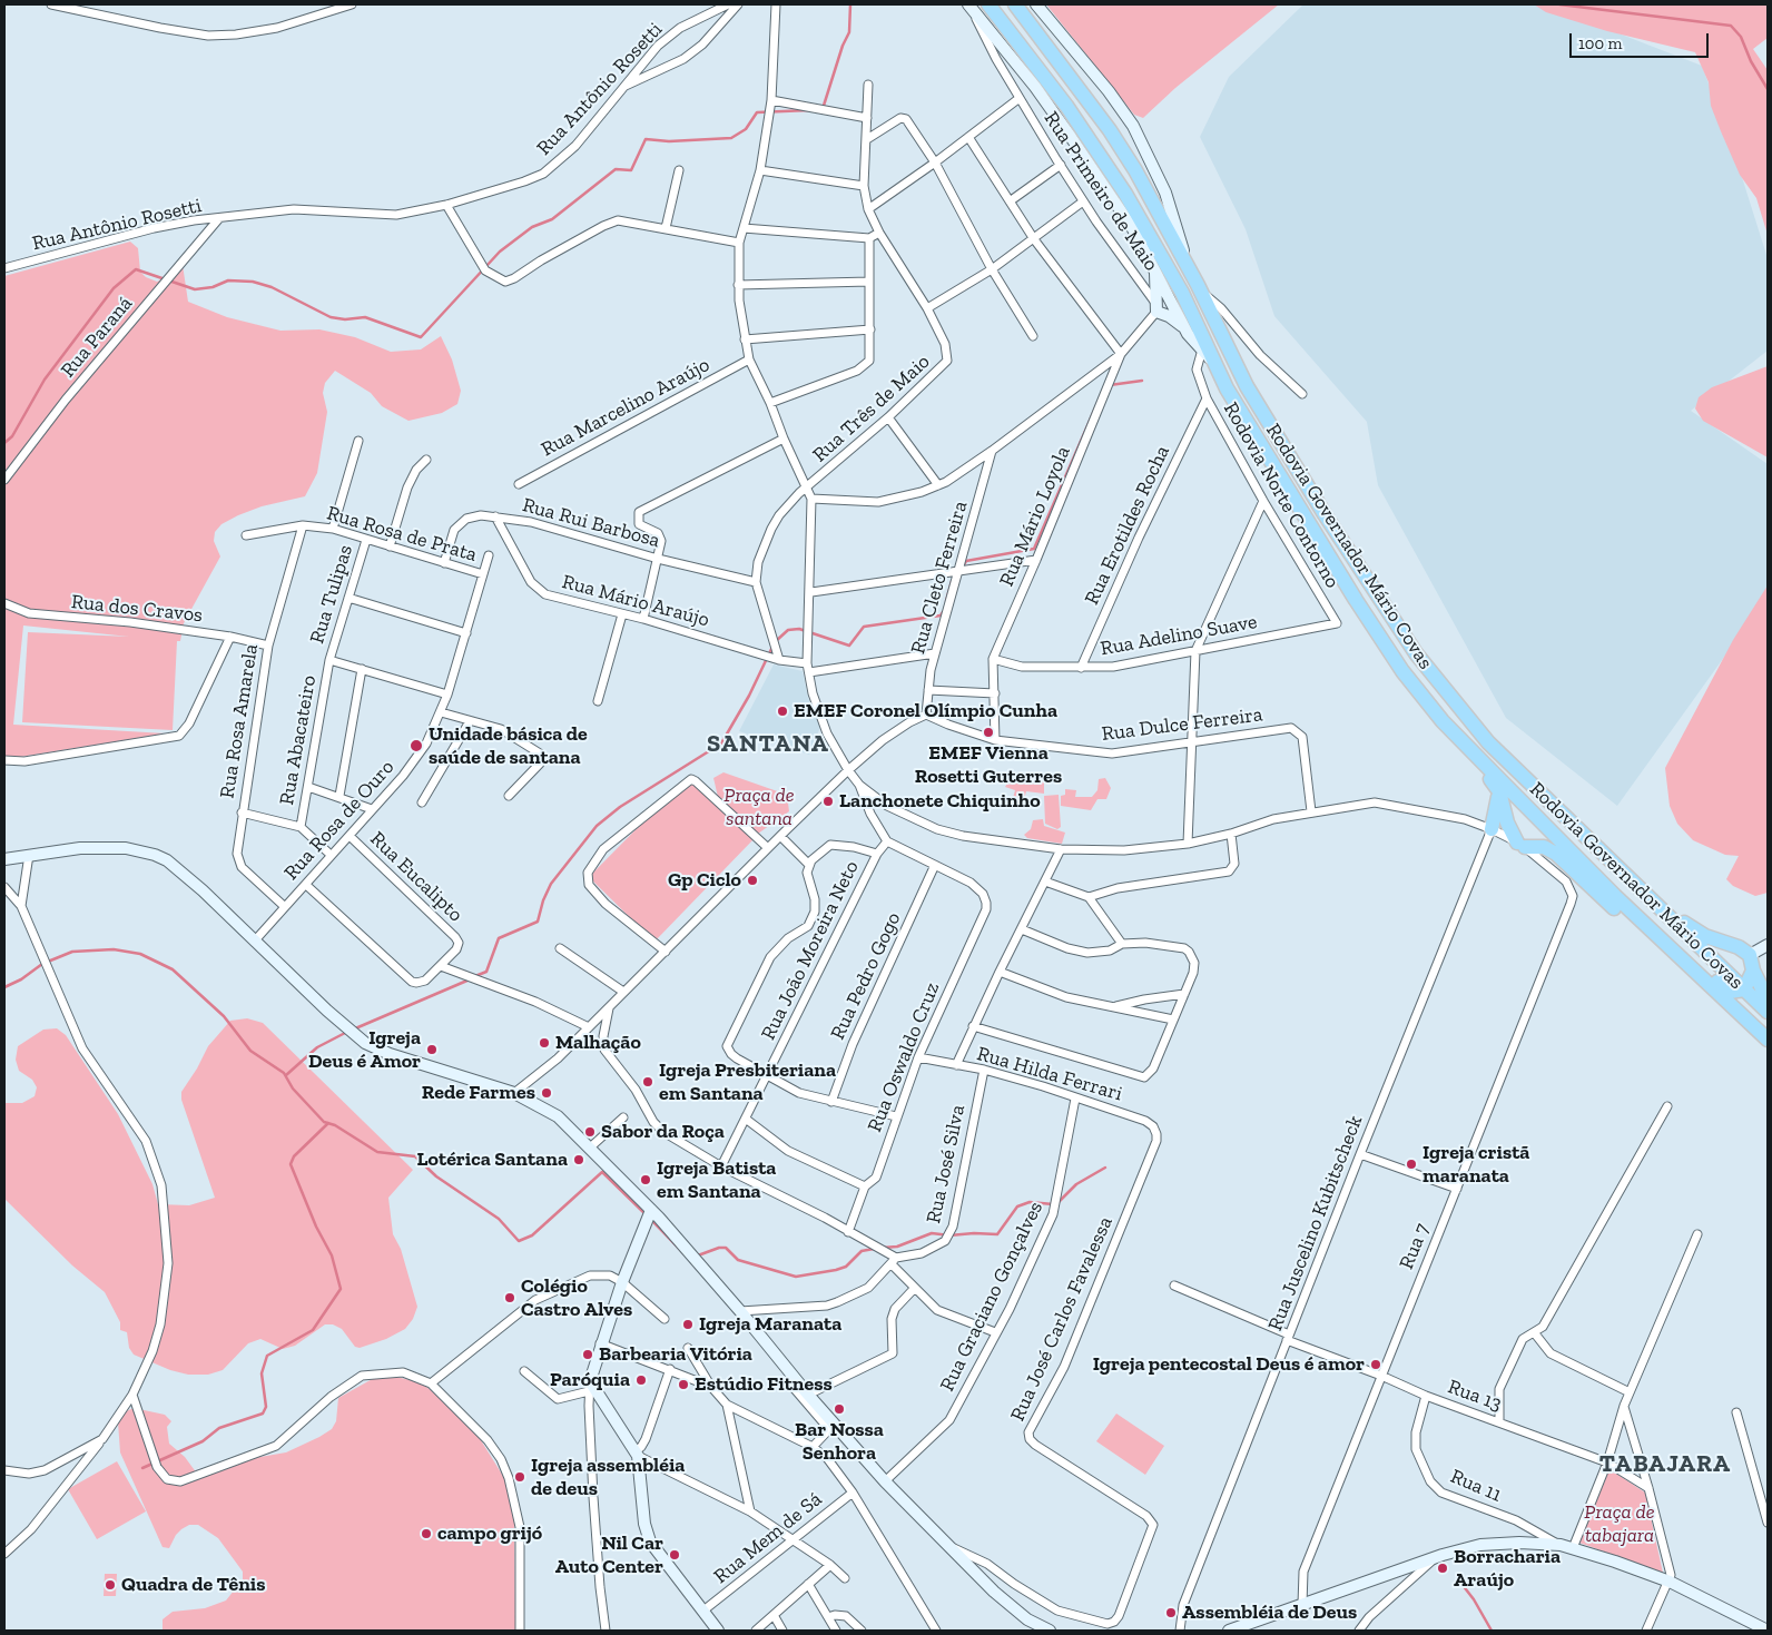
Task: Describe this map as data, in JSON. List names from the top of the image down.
{
  "streets": {
    "highway": ["Rodovia Governador Mário Covas"],
    "street": [
      "Rua Antônio Rosetti",
      "Rua Primeiro de Maio",
      "Rua Paraná",
      "Rua Marcelino Araújo",
      "Rua Três de Maio",
      "Rodovia Norte Contorno",
      "Rua Mário Loyola",
      "Rua Rui Barbosa",
      "Rua Erotildes Rocha",
      "Rua Rosa de Prata",
      "Rua Cleto Ferreira",
      "Rua Tulipas",
      "Rua Mário Araújo",
      "Rua dos Cravos",
      "Rua Adelino Suave",
      "Rua Rosa Amarela",
      "Rua Dulce Ferreira",
      "Rua Abacateiro",
      "Rua Rosa de Ouro",
      "Rua Eucalipto",
      "Rua João Moreira Neto",
      "Rua Pedro Gogo",
      "Rua Oswaldo Cruz",
      "Rua Hilda Ferrari",
      "Rua José Silva",
      "Rua Juscelino Kubitscheck",
      "Rua 7",
      "Rua Graciano Gonçalves",
      "Rua José Carlos Favalessa",
      "Rua 13",
      "Rua 11",
      "Rua Mem de Sá"
    ]
  },
  "crossings": [
    ["Rua Antônio Rosetti", "Rua Paraná"],
    ["Rua Três de Maio", "Rua Rui Barbosa"],
    ["Rodovia Norte Contorno", "Rua Erotildes Rocha"],
    ["Rodovia Norte Contorno", "Rua Adelino Suave"],
    ["Rua Mário Loyola", "Rua Adelino Suave"],
    ["Rua Mário Loyola", "Rua Dulce Ferreira"],
    ["Rua Rui Barbosa", "Rua Rosa de Prata"],
    ["Rua Rui Barbosa", "Rua Mário Araújo"],
    ["Rua Erotildes Rocha", "Rua Adelino Suave"],
    ["Rua Rosa de Prata", "Rua Tulipas"],
    ["Rua Rosa de Prata", "Rua Rosa Amarela"],
    ["Rua Rosa de Prata", "Rua Rosa de Ouro"],
    ["Rua Cleto Ferreira", "Rua Mário Araújo"],
    ["Rua Cleto Ferreira", "Rua Dulce Ferreira"],
    ["Rua Tulipas", "Rua Abacateiro"],
    ["Rua dos Cravos", "Rua Rosa Amarela"],
    ["Rua Rosa Amarela", "Rua Rosa de Ouro"],
    ["Rua Rosa de Ouro", "Rua Eucalipto"],
    ["Rua Pedro Gogo", "Rua Oswaldo Cruz"],
    ["Rua Oswaldo Cruz", "Rua Hilda Ferrari"],
    ["Rua Hilda Ferrari", "Rua José Silva"],
    ["Rua Hilda Ferrari", "Rua Graciano Gonçalves"],
    ["Rua Hilda Ferrari", "Rua José Carlos Favalessa"],
    ["Rua Juscelino Kubitscheck", "Rua 13"],
    ["Rua 7", "Rua 13"],
    ["Rua 13", "Rua 11"]
  ],
  "districts": ["SANTANA", "TABAJARA"],
  "parks": ["Praça de santana", "Praça de tabajara"],
  "places": [
    "EMEF Coronel Olímpio Cunha",
    "EMEF Vienna Rosetti Guterres",
    "Unidade básica de saúde de santana",
    "Lanchonete Chiquinho",
    "Gp Ciclo",
    "Malhação",
    "Igreja Deus é Amor",
    "Igreja Presbiteriana em Santana",
    "Rede Farmes",
    "Sabor da Roça",
    "Lotérica Santana",
    "Igreja cristã maranata",
    "Igreja Batista em Santana",
    "Colégio Castro Alves",
    "Igreja Maranata",
    "Barbearia Vitória",
    "Igreja pentecostal Deus é amor",
    "Paróquia",
    "Estúdio Fitness",
    "Bar Nossa Senhora",
    "Igreja assembléia de deus",
    "campo grijó",
    "Nil Car Auto Center",
    "Borracharia Araújo",
    "Quadra de Tênis",
    "Assembléia de Deus"
  ],
  "scale_bar": "100 m"
}
